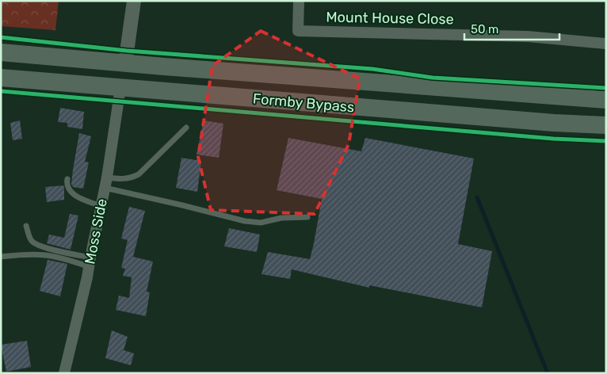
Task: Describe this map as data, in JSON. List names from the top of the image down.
{
  "streets": {
    "highway": ["Formby Bypass"],
    "street": ["Mount House Close", "Moss Side"]
  },
  "crossings": [
    ["Formby Bypass", "Moss Side"]
  ],
  "scale_bar": "50 m"
}
